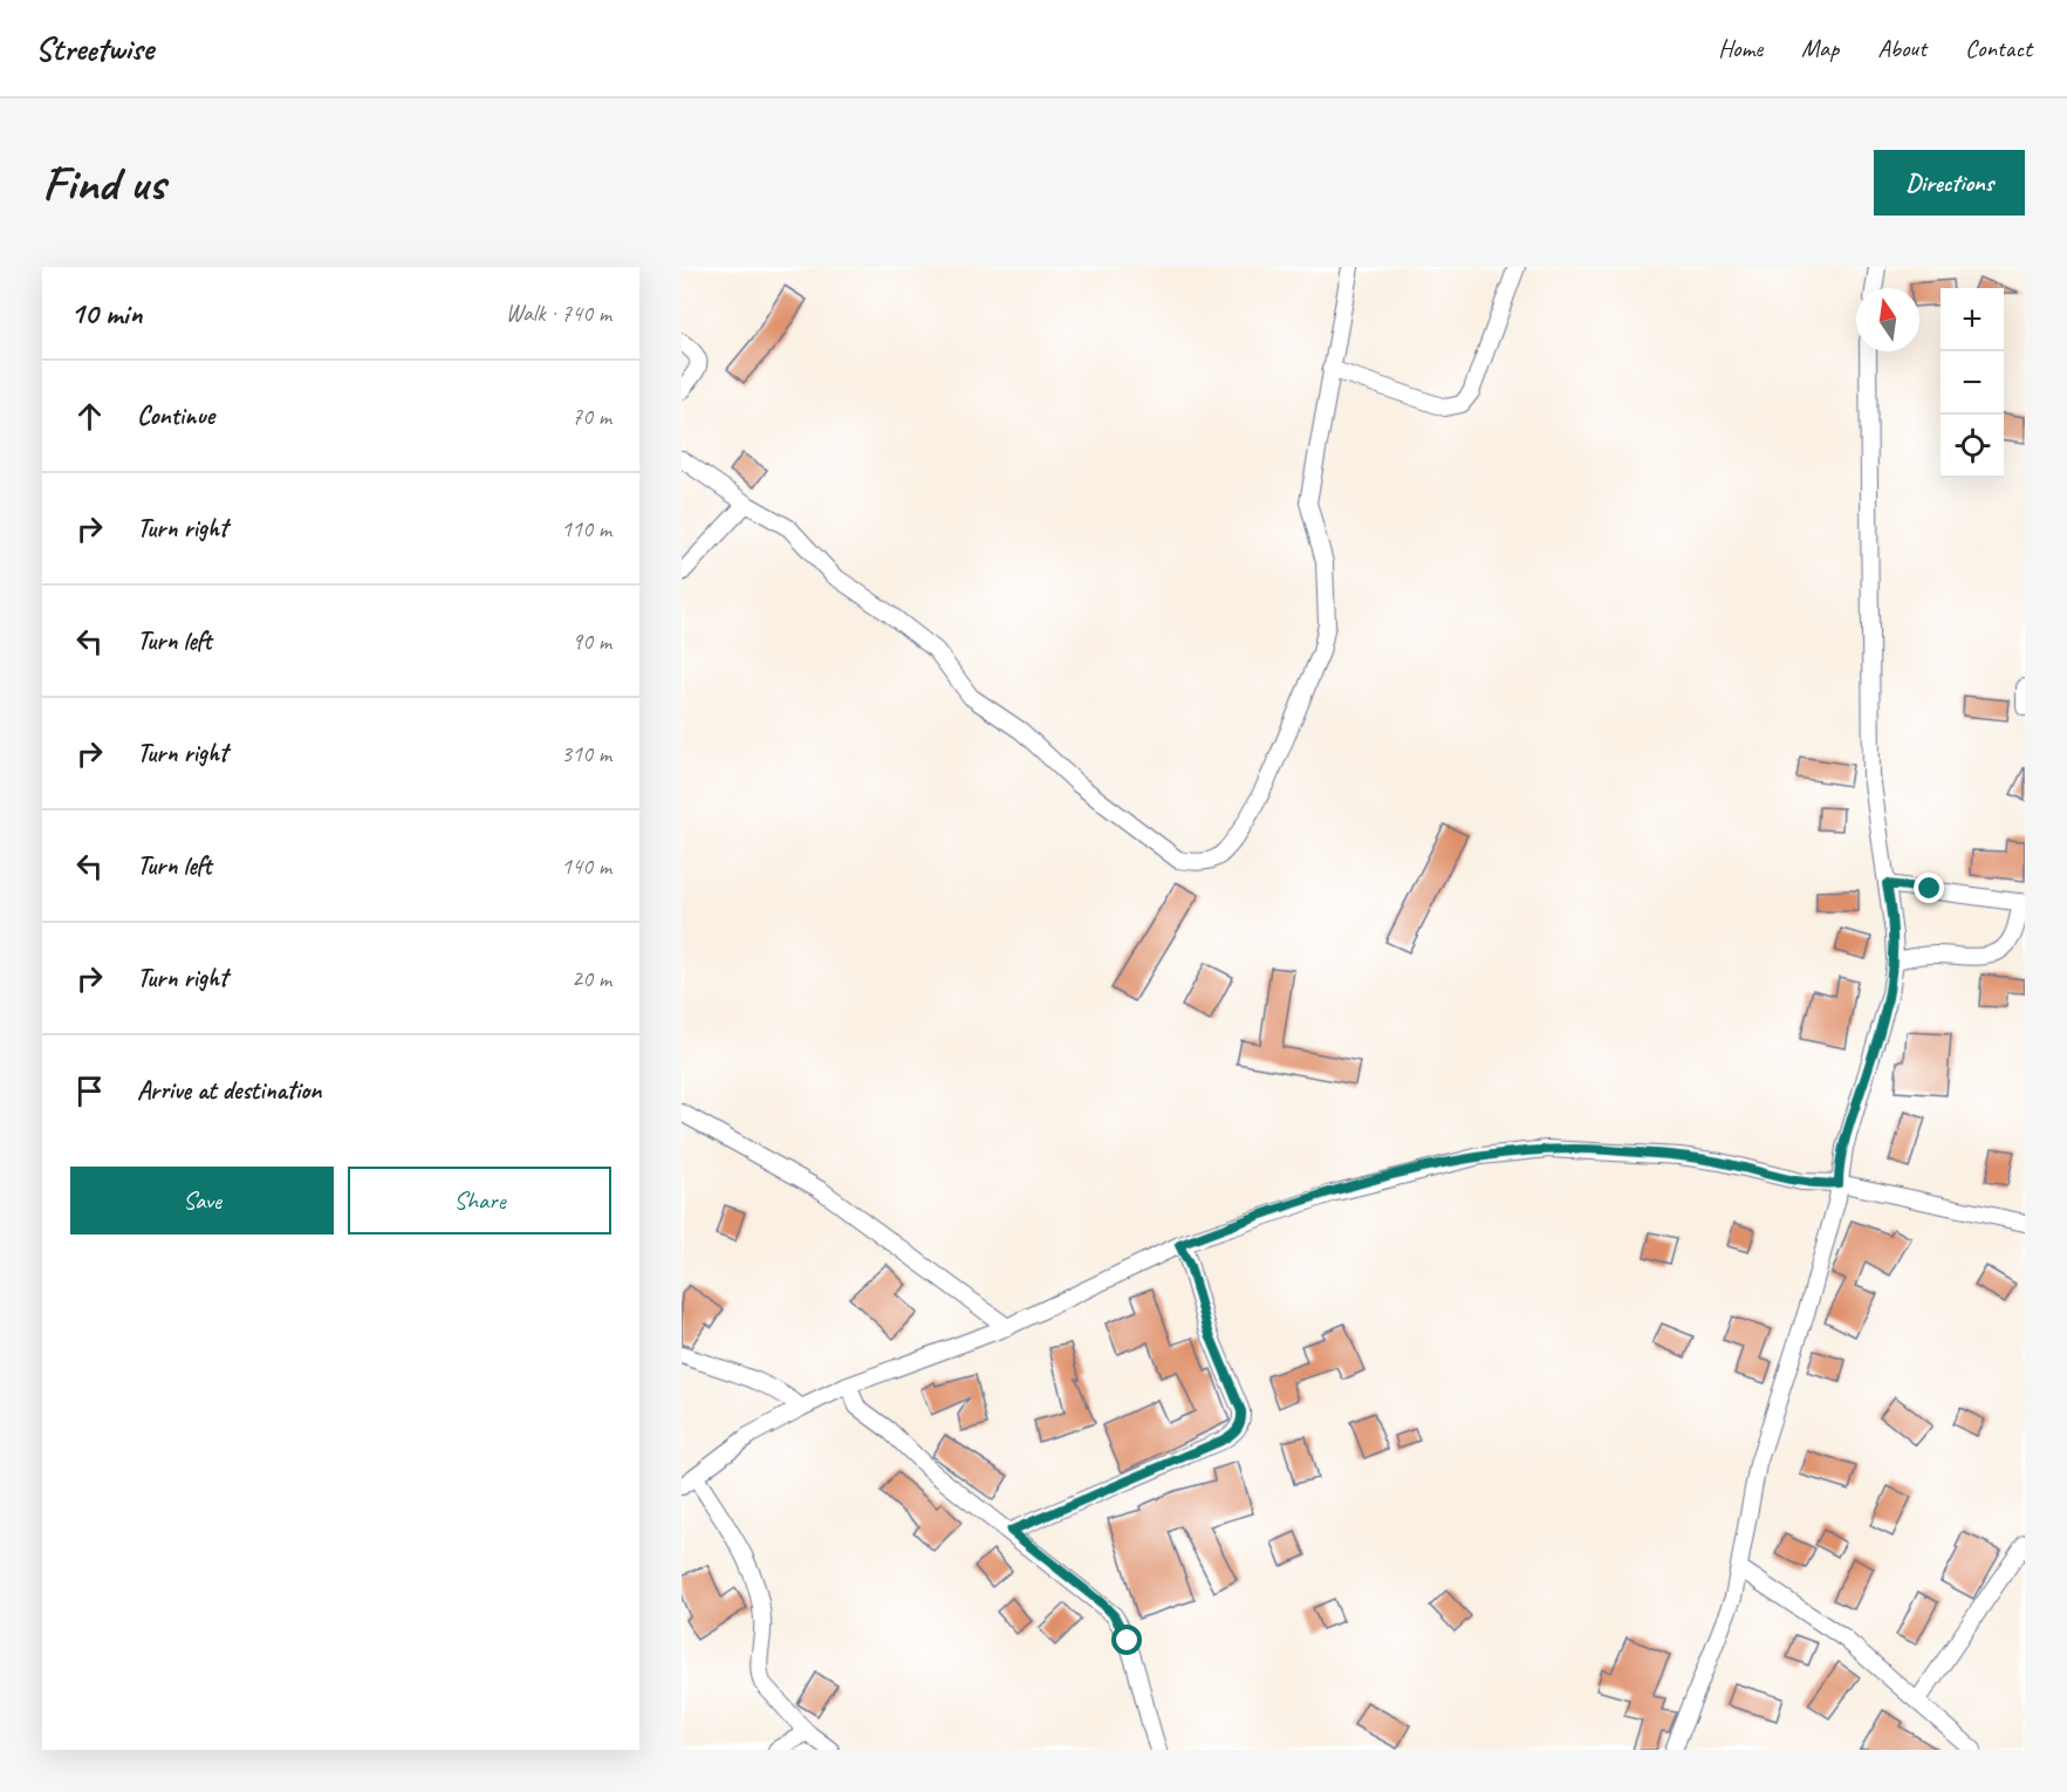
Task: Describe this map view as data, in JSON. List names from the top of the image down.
{
  "north": "top",
  "page": {
    "header": "Streetwise",
    "nav": [
      "Home",
      "Map",
      "About",
      "Contact"
    ],
    "buttons": [
      "Directions",
      ["Save", "Share"]
    ],
    "title": "Find us",
    "heading": ["10 min", "Walk · 740 m"],
    "map_buttons": ["+", "−"],
    "list": [
      ["Continue", "70 m"],
      ["Turn right", "110 m"],
      ["Turn left", "90 m"],
      ["Turn right", "310 m"],
      ["Turn left", "140 m"],
      ["Turn right", "20 m"],
      "Arrive at destination"
    ]
  }
}
